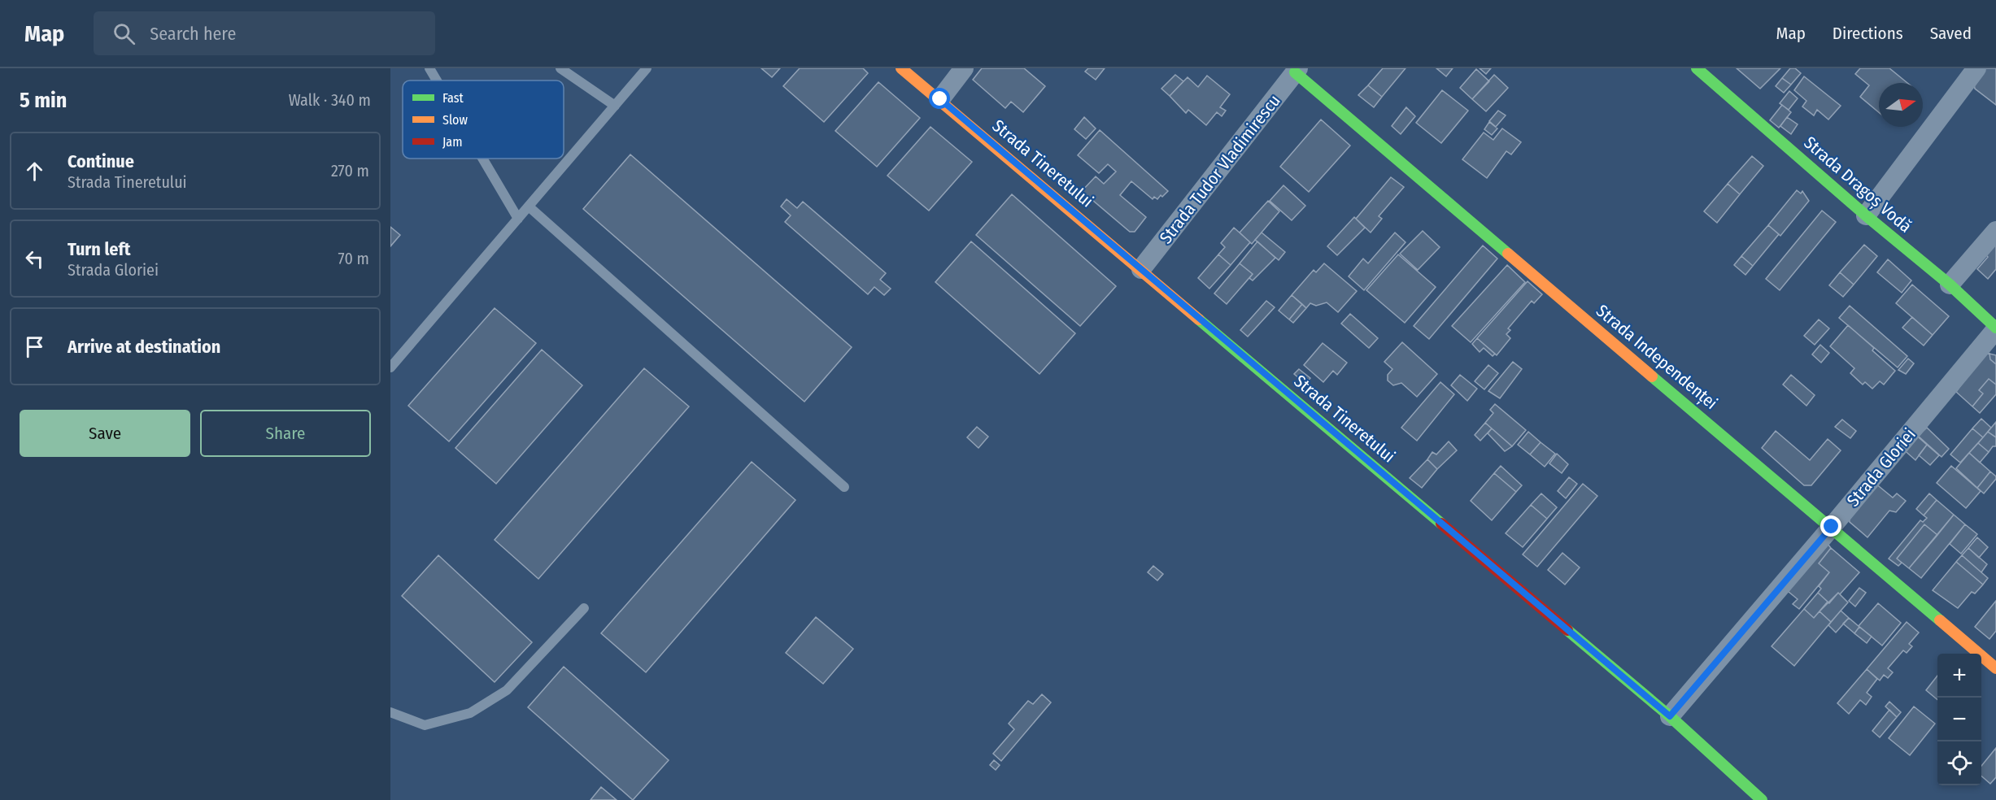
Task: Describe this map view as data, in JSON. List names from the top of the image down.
{
  "streets": {
    "street": [
      "Strada Tineretului",
      "Strada Tudor Vladimirescu",
      "Strada Dragoș Vodă",
      "Strada Independenței",
      "Strada Gloriei"
    ]
  },
  "crossings": [
    ["Strada Tineretului", "Strada Tudor Vladimirescu"],
    ["Strada Tineretului", "Strada Gloriei"],
    ["Strada Tudor Vladimirescu", "Strada Independenței"],
    ["Strada Dragoș Vodă", "Strada Gloriei"],
    ["Strada Independenței", "Strada Gloriei"]
  ],
  "legend": ["Fast", "Slow", "Jam"],
  "north": "right",
  "page": {
    "header": "Map",
    "search": "Search here",
    "nav": ["Map", "Directions", "Saved"],
    "heading": ["5 min", "Walk · 340 m"],
    "list": [
      ["Continue", "Strada Tineretului", "270 m"],
      ["Turn left", "Strada Gloriei", "70 m"],
      "Arrive at destination"
    ],
    "buttons": ["Save", "Share"],
    "map_buttons": ["+", "−"]
  }
}
